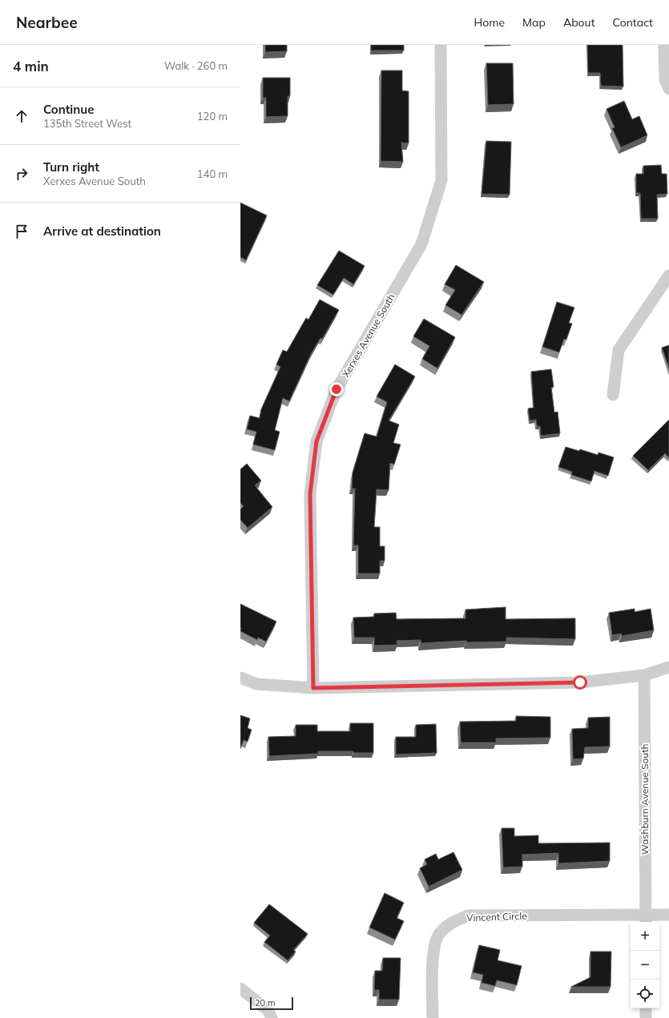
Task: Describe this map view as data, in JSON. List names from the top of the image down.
{
  "streets": {
    "street": ["Xerxes Avenue South", "Washburn Avenue South", "Vincent Circle"]
  },
  "crossings": [
    ["Washburn Avenue South", "Vincent Circle"]
  ],
  "scale_bar": "20 m",
  "page": {
    "header": "Nearbee",
    "nav": [
      "Home",
      "Map",
      "About",
      "Contact"
    ],
    "heading": ["4 min", "Walk · 260 m"],
    "list": [
      ["Continue", "135th Street West", "120 m"],
      ["Turn right", "Xerxes Avenue South", "140 m"],
      "Arrive at destination"
    ],
    "map_buttons": ["+", "−"],
    "scale": "20 m"
  }
}
